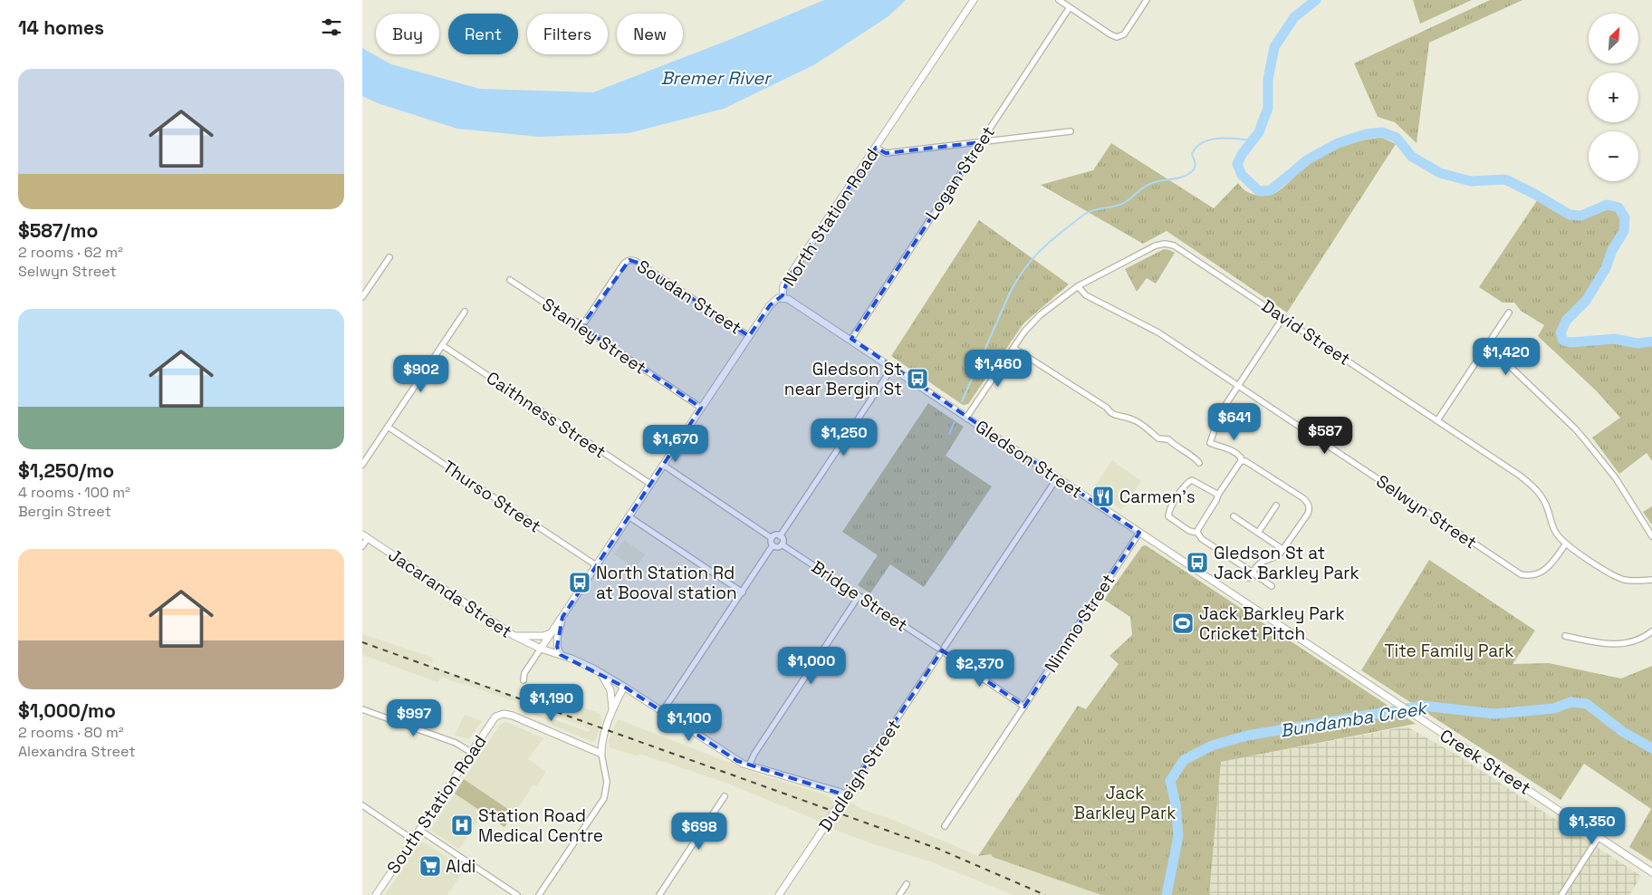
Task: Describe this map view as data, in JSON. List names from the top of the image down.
{
  "streets": {
    "street": [
      "Logan Street",
      "North Station Road",
      "Soudan Street",
      "David Street",
      "Stanley Street",
      "Caithness Street",
      "Gledson Street",
      "Thurso Street",
      "Selwyn Street",
      "Jacaranda Street",
      "Bridge Street",
      "Nimmo Street",
      "Creek Street",
      "Dudleigh Street",
      "South Station Road"
    ]
  },
  "crossings": [
    ["Logan Street", "Gledson Street"],
    ["North Station Road", "Soudan Street"],
    ["North Station Road", "Stanley Street"],
    ["North Station Road", "Caithness Street"],
    ["North Station Road", "Gledson Street"],
    ["North Station Road", "Thurso Street"],
    ["North Station Road", "Jacaranda Street"],
    ["Soudan Street", "Stanley Street"],
    ["David Street", "Gledson Street"],
    ["David Street", "Selwyn Street"],
    ["Gledson Street", "Nimmo Street"],
    ["Gledson Street", "Creek Street"],
    ["Jacaranda Street", "Dudleigh Street"],
    ["Bridge Street", "Dudleigh Street"]
  ],
  "water": ["Bremer River", "Bundamba Creek"],
  "parks": ["Tite Family Park", "Jack Barkley Park"],
  "places": {
    "bus stop": ["Gledson St near Bergin St", "Gledson St at Jack Barkley Park", "North Station Rd at Booval station"],
    "restaurant": ["Carmen's"],
    "sports": ["Jack Barkley Park Cricket Pitch"],
    "hospital": ["Station Road Medical Centre"],
    "supermarket": ["Aldi"]
  },
  "north": "top right",
  "page": {
    "heading": "14 homes",
    "map_buttons": ["+", "−"],
    "chip": [
      "Buy",
      "Rent",
      "Filters",
      "New"
    ],
    "list": [
      {
        "name": "$587/mo",
        "note": "2 rooms · 62 m² · Selwyn Street"
      },
      {
        "name": "$1,250/mo",
        "note": "4 rooms · 100 m² · Bergin Street"
      },
      {
        "name": "$1,000/mo",
        "note": "2 rooms · 80 m² · Alexandra Street"
      }
    ],
    "price": [
      "$1,420",
      "$1,460",
      "$902",
      "$641",
      "$587",
      "$1,250",
      "$1,670",
      "$1,000",
      "$2,370",
      "$1,190",
      "$997",
      "$1,100",
      "$1,350",
      "$698"
    ]
  }
}
